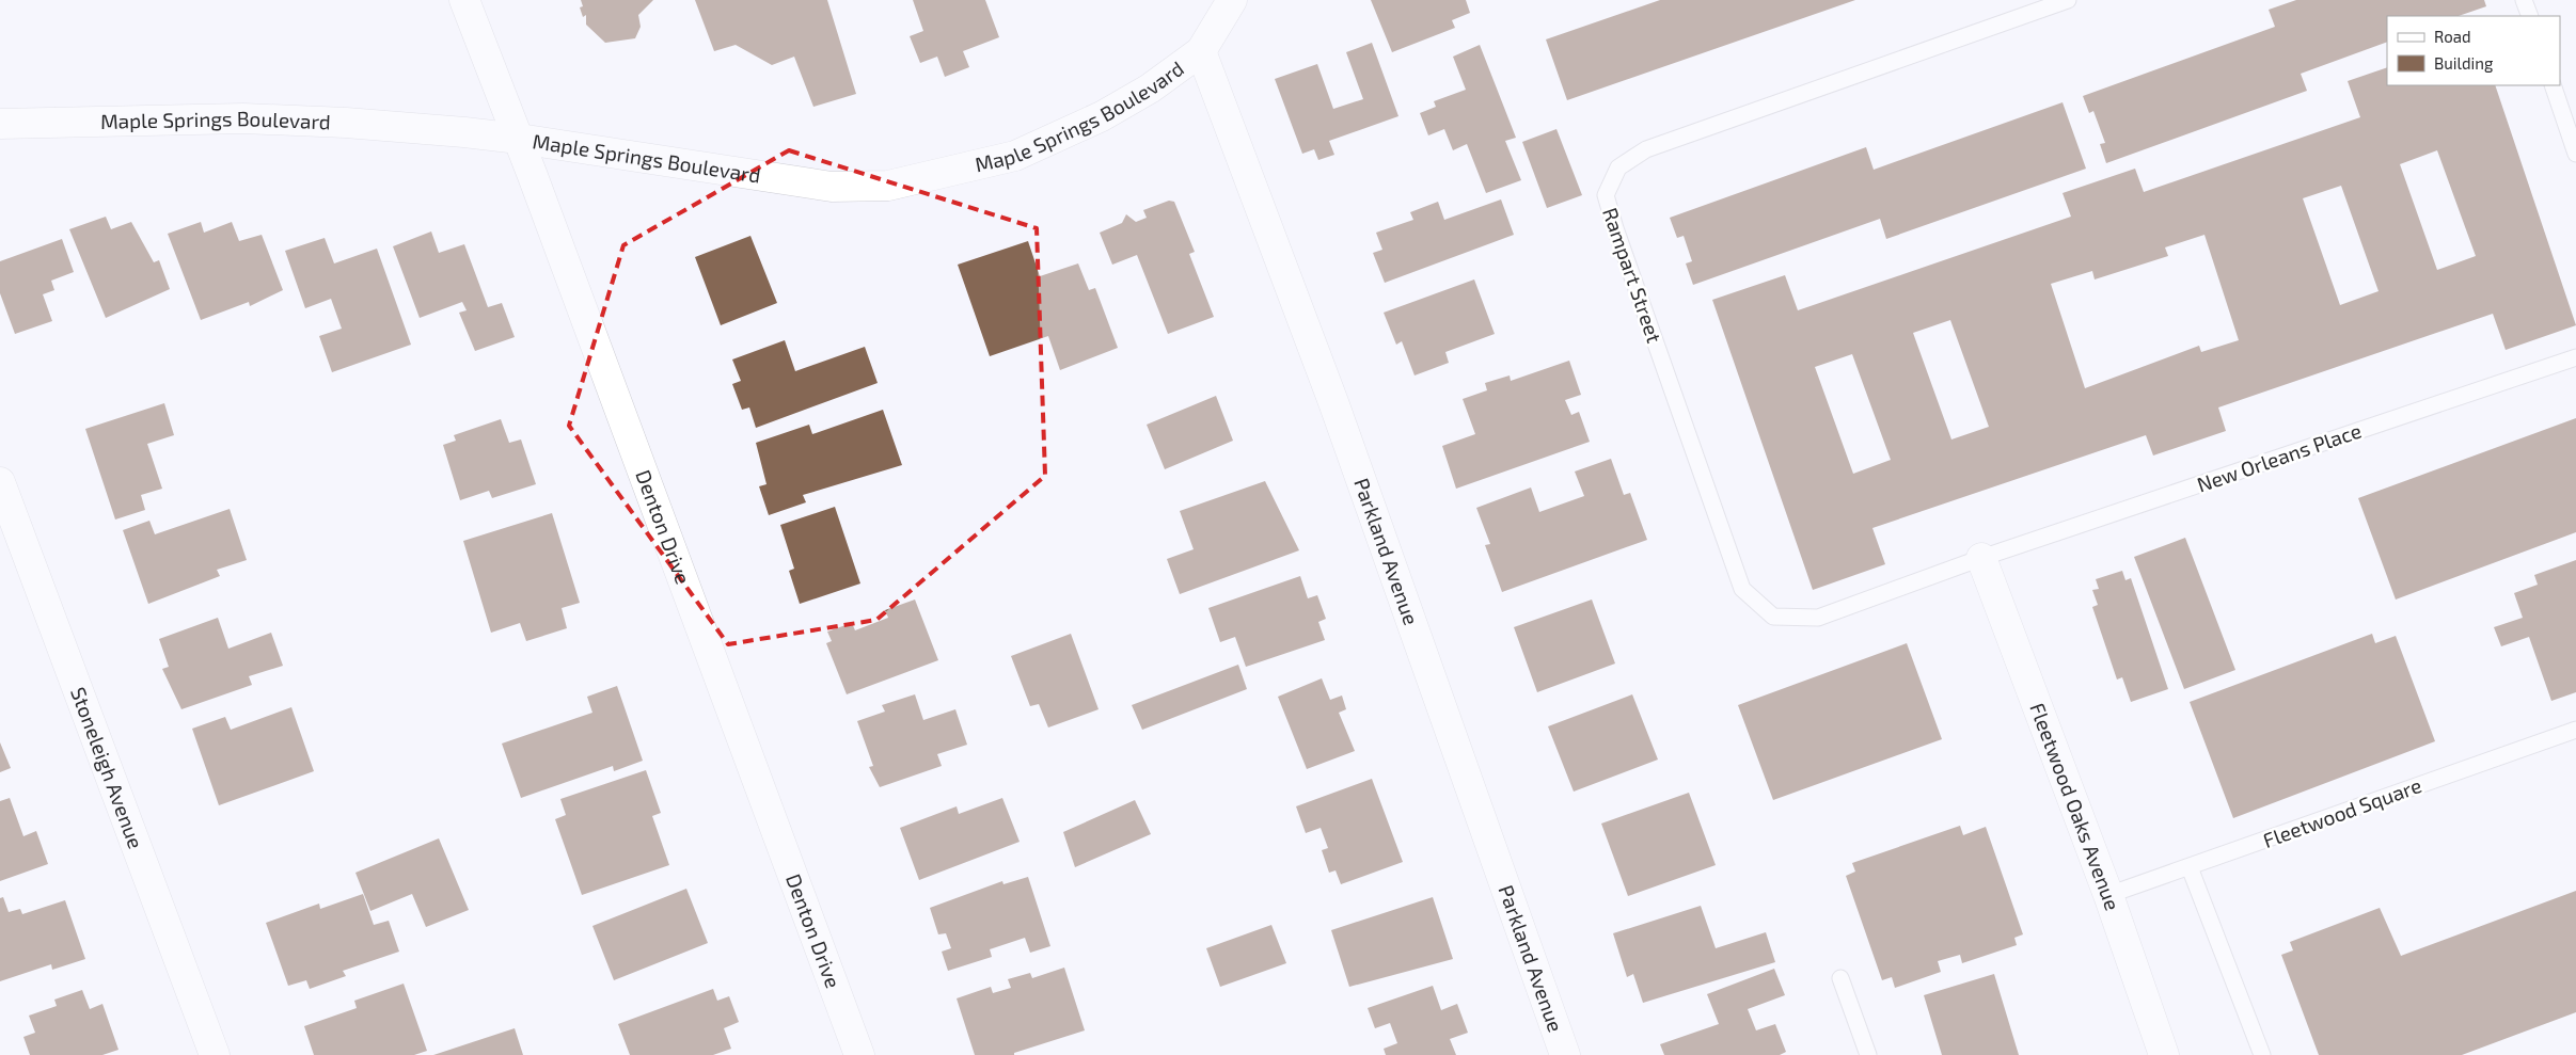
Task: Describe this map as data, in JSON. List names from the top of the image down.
{
  "streets": {
    "street": [
      "Maple Springs Boulevard",
      "Denton Drive",
      "Parkland Avenue",
      "Stoneleigh Avenue",
      "Fleetwood Oaks Avenue"
    ],
    "lane": ["Rampart Street", "New Orleans Place", "Fleetwood Square"]
  },
  "crossings": [
    ["Maple Springs Boulevard", "Denton Drive"],
    ["Maple Springs Boulevard", "Parkland Avenue"],
    ["Rampart Street", "New Orleans Place"],
    ["Rampart Street", "Fleetwood Oaks Avenue"],
    ["New Orleans Place", "Fleetwood Oaks Avenue"],
    ["Fleetwood Oaks Avenue", "Fleetwood Square"]
  ],
  "legend": ["Road", "Building"]
}
